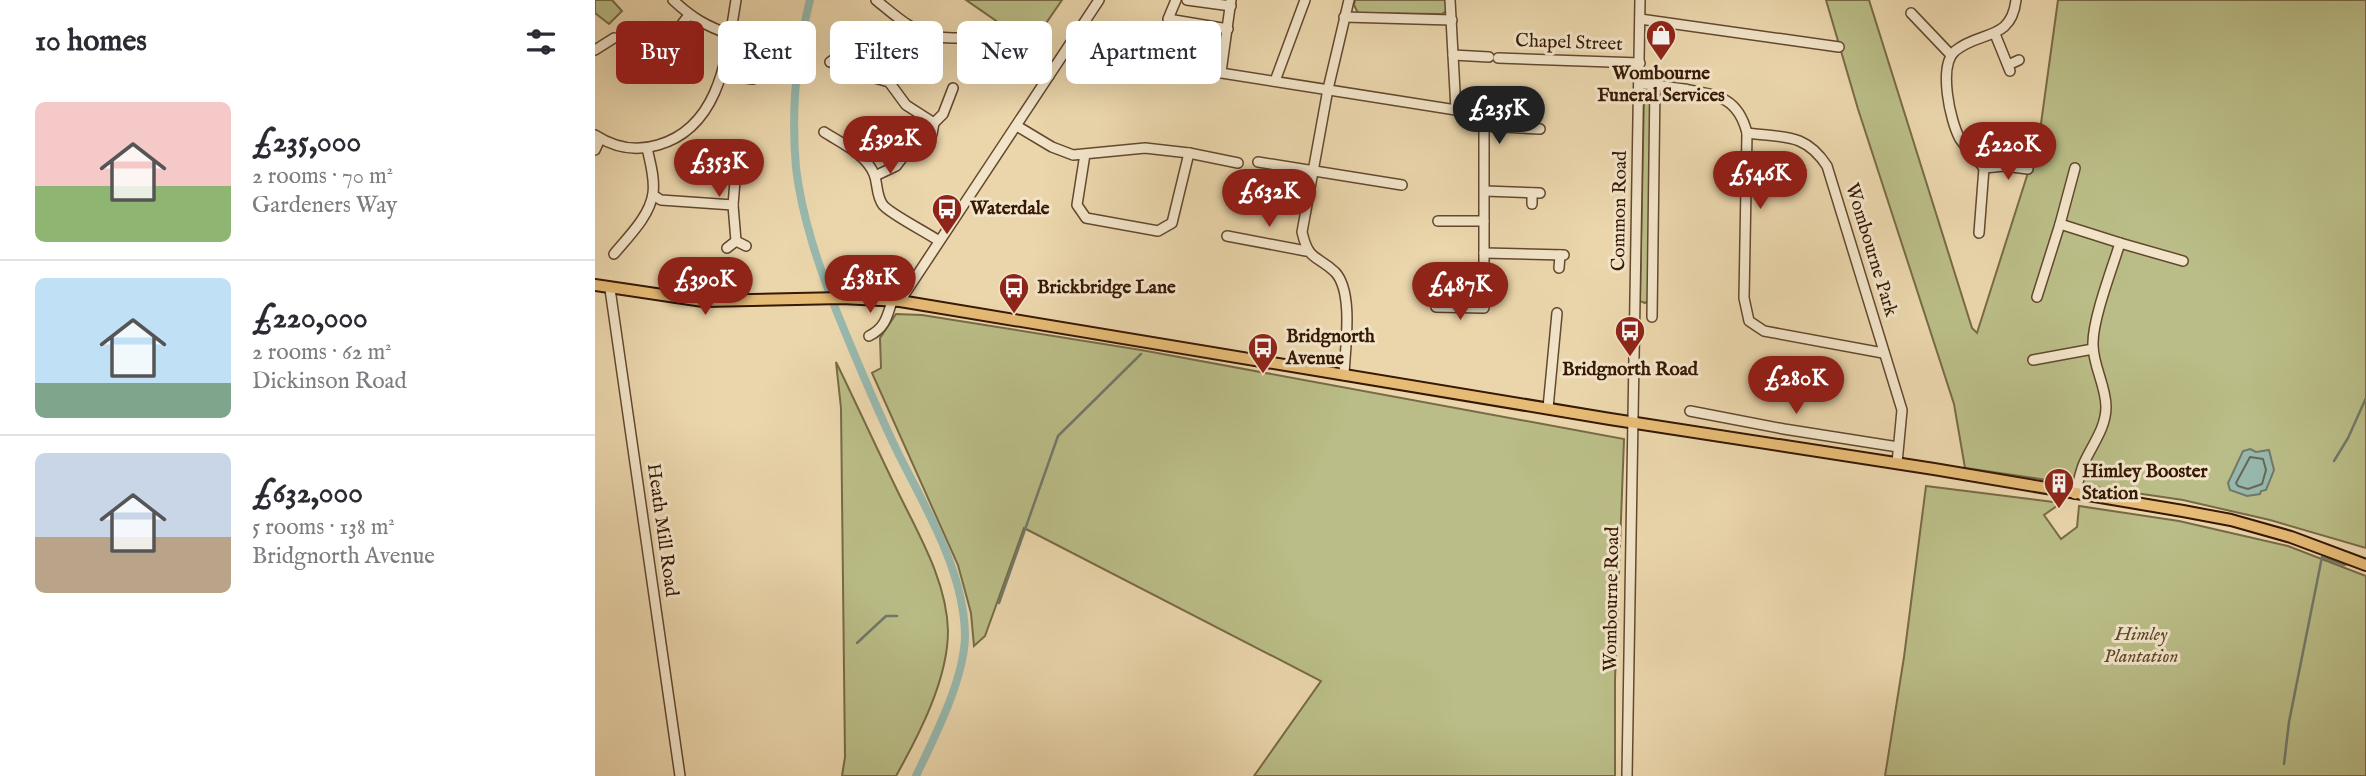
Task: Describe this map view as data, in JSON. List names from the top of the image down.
{
  "streets": {
    "street": [
      "Chapel Street",
      "Common Road",
      "Wombourne Park",
      "Heath Mill Road",
      "Wombourne Road"
    ]
  },
  "crossings": [
    ["Chapel Street", "Common Road"],
    ["Common Road", "Wombourne Road"]
  ],
  "parks": ["Himley Plantation"],
  "places": {
    "shop": ["Wombourne Funeral Services"],
    "bus stop": [
      "Waterdale",
      "Brickbridge Lane",
      "Bridgnorth Road",
      "Bridgnorth Avenue"
    ],
    "building": ["Himley Booster Station"]
  },
  "page": {
    "heading": "10 homes",
    "chip": [
      "Buy",
      "Rent",
      "Filters",
      "New",
      "Apartment"
    ],
    "list": [
      {
        "name": "£235,000",
        "note": "2 rooms · 70 m² · Gardeners Way"
      },
      {
        "name": "£220,000",
        "note": "2 rooms · 62 m² · Dickinson Road"
      },
      {
        "name": "£632,000",
        "note": "5 rooms · 138 m² · Bridgnorth Avenue"
      }
    ],
    "price": [
      "£235K",
      "£392K",
      "£220K",
      "£353K",
      "£546K",
      "£632K",
      "£381K",
      "£390K",
      "£487K",
      "£280K"
    ]
  }
}
